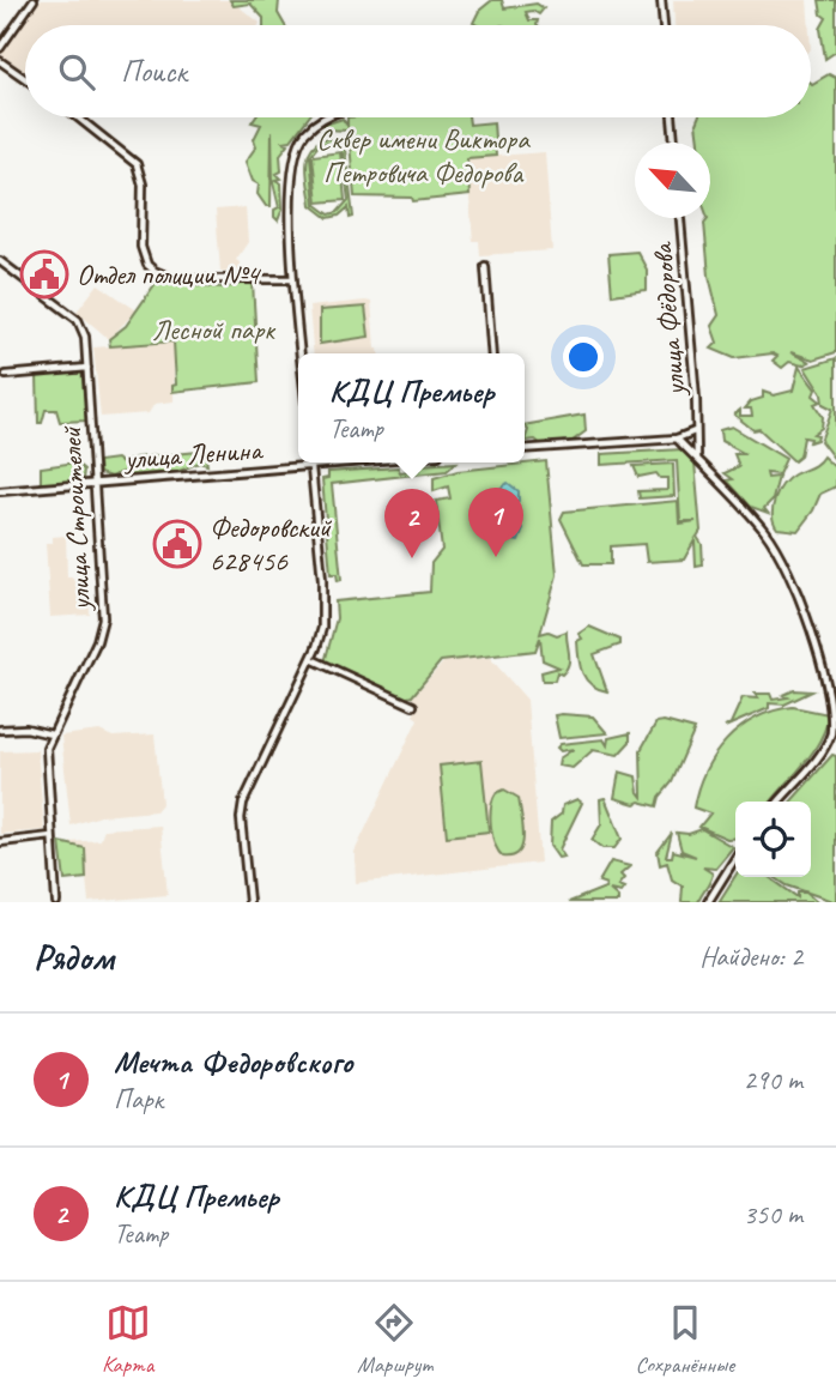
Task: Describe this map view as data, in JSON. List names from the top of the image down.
{
  "streets": {
    "street": ["улица Фёдорова", "улица Ленина", "улица Строителей"]
  },
  "crossings": [
    ["улица Ленина", "улица Строителей"]
  ],
  "parks": ["Сквер имени Виктора Петровича Федорова", "Лесной парк"],
  "places": {
    "public building": ["Отдел полиции №4", "Федоровский 628456"]
  },
  "north": "top left",
  "page": {
    "search": "Поиск",
    "popup": ["КДЦ Премьер", "Театр"],
    "pins": ["1", "2"],
    "heading": ["Рядом", "Найдено: 2"],
    "list": [
      {
        "mark": "1",
        "name": "Мечта Федоровского",
        "note": "Парк",
        "value": "290 m"
      },
      {
        "mark": "2",
        "name": "КДЦ Премьер",
        "note": "Театр",
        "value": "350 m"
      }
    ],
    "nav": ["Карта", "Маршрут", "Сохранённые"]
  }
}
